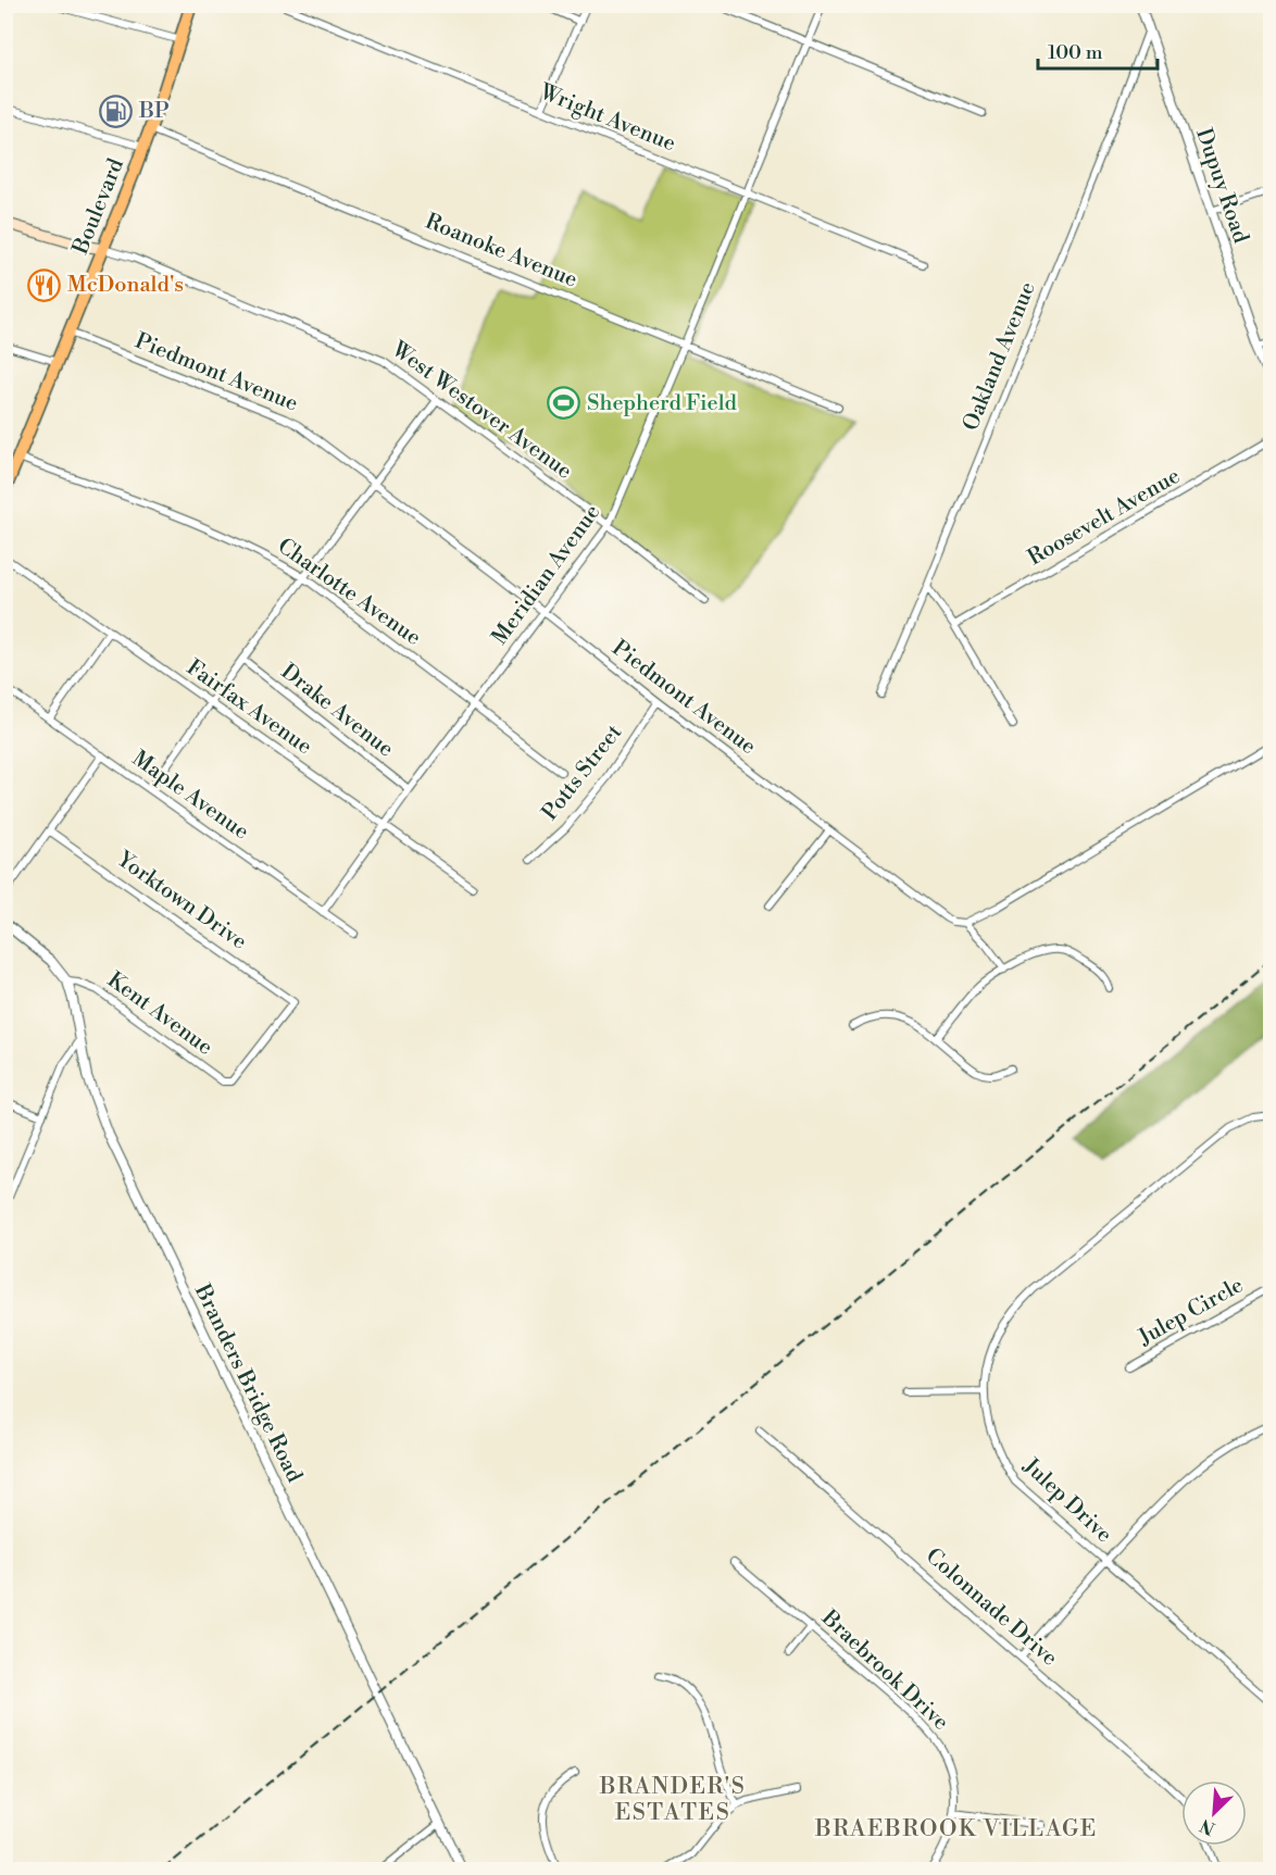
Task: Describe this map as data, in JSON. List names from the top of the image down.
{
  "streets": {
    "main road": ["Boulevard"],
    "street": [
      "Wright Avenue",
      "Dupuy Road",
      "Roanoke Avenue",
      "Oakland Avenue",
      "Piedmont Avenue",
      "West Westover Avenue",
      "Roosevelt Avenue",
      "Meridian Avenue",
      "Charlotte Avenue",
      "Fairfax Avenue",
      "Drake Avenue",
      "Potts Street",
      "Maple Avenue",
      "Yorktown Drive",
      "Kent Avenue",
      "Julep Circle",
      "Branders Bridge Road",
      "Julep Drive",
      "Colonnade Drive",
      "Braebrook Drive"
    ]
  },
  "crossings": [
    ["Wright Avenue", "Meridian Avenue"],
    ["Dupuy Road", "Oakland Avenue"],
    ["Boulevard", "Roanoke Avenue"],
    ["Boulevard", "Piedmont Avenue"],
    ["Boulevard", "West Westover Avenue"],
    ["Boulevard", "Charlotte Avenue"],
    ["Roanoke Avenue", "Meridian Avenue"],
    ["Piedmont Avenue", "Meridian Avenue"],
    ["Piedmont Avenue", "Potts Street"],
    ["West Westover Avenue", "Meridian Avenue"],
    ["Meridian Avenue", "Charlotte Avenue"],
    ["Meridian Avenue", "Fairfax Avenue"],
    ["Meridian Avenue", "Drake Avenue"],
    ["Meridian Avenue", "Maple Avenue"],
    ["Yorktown Drive", "Kent Avenue"],
    ["Kent Avenue", "Branders Bridge Road"]
  ],
  "districts": ["BRANDER'S ESTATES", "BRAEBROOK VILLAGE"],
  "places": {
    "fuel station": ["BP"],
    "restaurant": ["McDonald's"],
    "sports": ["Shepherd Field"]
  },
  "scale_bar": "100 m",
  "north": "bottom left"
}
